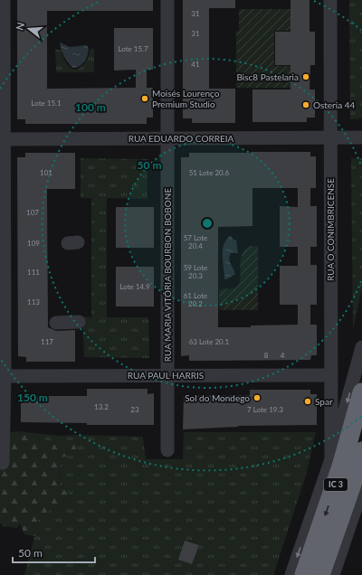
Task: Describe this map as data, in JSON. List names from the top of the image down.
{
  "streets": {
    "highway": ["IC 3"],
    "street": [
      "RUA EDUARDO CORREIA",
      "RUA O CONIMBRICENSE",
      "RUA MARIA VITÓRIA BOURBON BOBONE",
      "RUA PAUL HARRIS"
    ]
  },
  "crossings": [
    ["RUA EDUARDO CORREIA", "RUA O CONIMBRICENSE"],
    ["RUA EDUARDO CORREIA", "RUA MARIA VITÓRIA BOURBON BOBONE"],
    ["RUA O CONIMBRICENSE", "RUA PAUL HARRIS"],
    ["RUA MARIA VITÓRIA BOURBON BOBONE", "RUA PAUL HARRIS"]
  ],
  "places": [
    "Bisc8 Pastelaria",
    "Moisés Lourenço Premium Studio",
    "Osteria 44",
    "Sol do Mondego",
    "Spar"
  ],
  "house_numbers": [
    "31",
    "31",
    "Lote 15.7",
    "41",
    "Lote 15.1",
    "101",
    "51 Lote 20.6",
    "107",
    "57 Lote 20.4",
    "109",
    "59 Lote 20.3",
    "111",
    "Lote 14.9",
    "61 Lote 20.2",
    "113",
    "117",
    "63 Lote 20.1",
    "8",
    "4",
    "13.2",
    "23",
    "7 Lote 19.3"
  ],
  "scale_bar": "50 m",
  "north": "left",
  "rings": ["100 m", "50 m", "150 m"]
}
